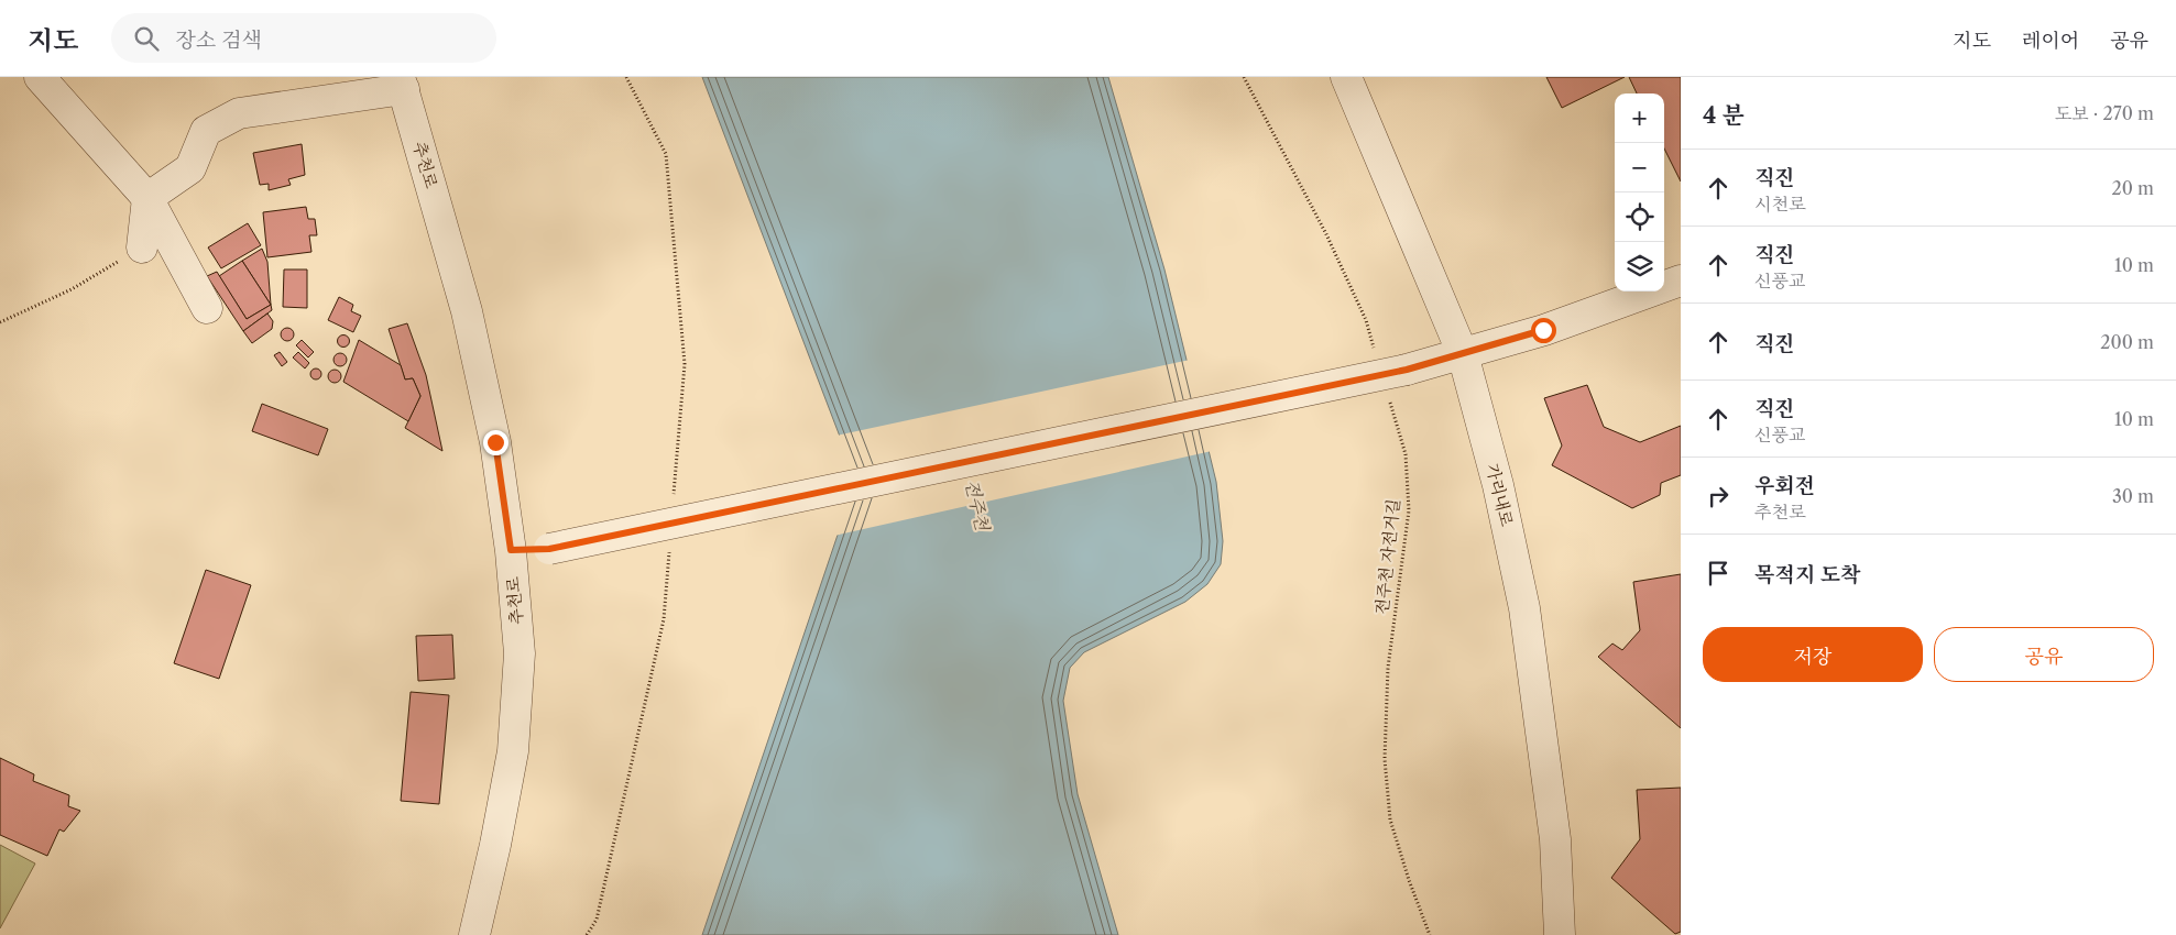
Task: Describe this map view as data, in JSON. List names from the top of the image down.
{
  "streets": {
    "street": ["추천로", "가리내로"],
    "path": ["전주천 자전거길"]
  },
  "water": ["전주천"],
  "page": {
    "header": "지도",
    "search": "장소 검색",
    "nav": ["지도", "레이어", "공유"],
    "heading": ["4 분", "도보 · 270 m"],
    "map_buttons": ["+", "−"],
    "list": [
      ["직진", "시천로", "20 m"],
      ["직진", "신풍교", "10 m"],
      ["직진", "200 m"],
      ["직진", "신풍교", "10 m"],
      ["우회전", "추천로", "30 m"],
      "목적지 도착"
    ],
    "buttons": ["저장", "공유"]
  }
}
